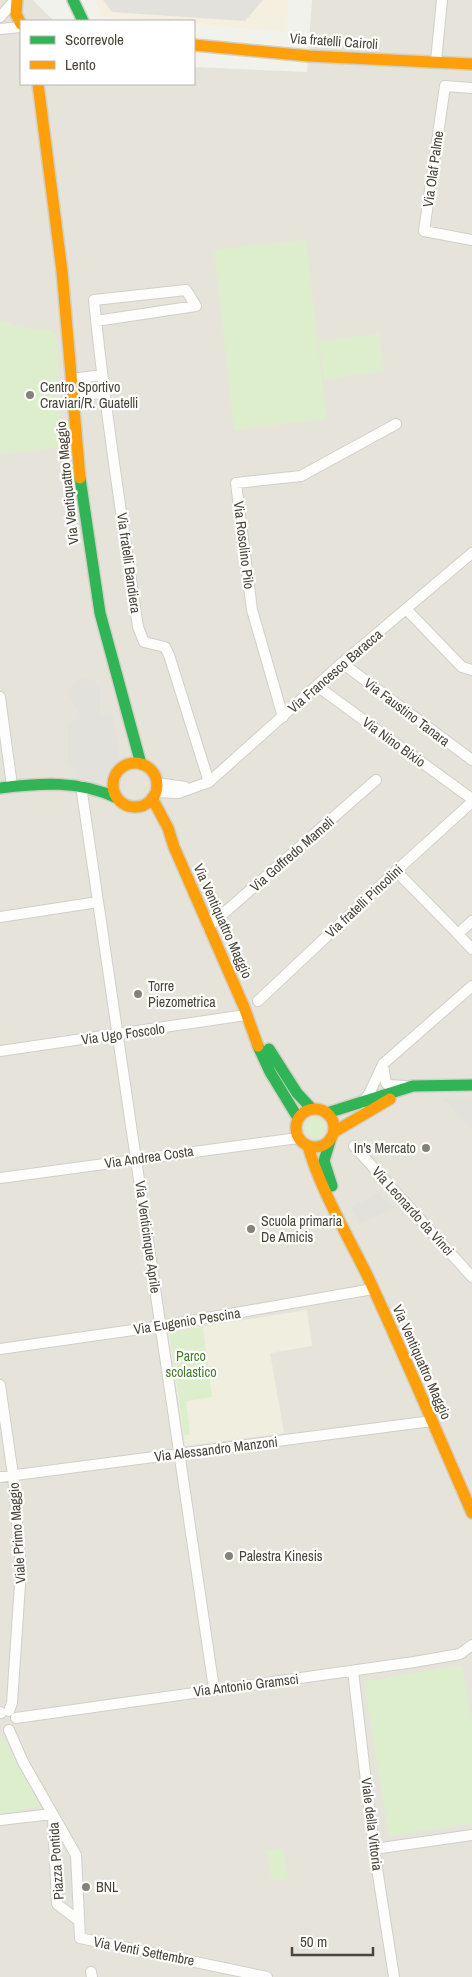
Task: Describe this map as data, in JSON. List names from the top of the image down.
{
  "streets": {
    "main road": ["Via fratelli Cairoli", "Via Ventiquattro Maggio"],
    "street": [
      "Via Olaf Palme",
      "Via Rosolino Pilo",
      "Via fratelli Bandiera",
      "Via Francesco Baracca",
      "Via Faustino Tanara",
      "Via Nino Bixio",
      "Via Goffredo Mameli",
      "Via fratelli Pincolini",
      "Via Ugo Foscolo",
      "Via Andrea Costa",
      "Via Leonardo da Vinci",
      "Via Venticinque Aprile",
      "Via Eugenio Pescina",
      "Via Alessandro Manzoni",
      "Viale Primo Maggio",
      "Via Antonio Gramsci",
      "Viale della Vittoria",
      "Piazza Pontida",
      "Via Venti Settembre"
    ]
  },
  "crossings": [
    ["Via Ventiquattro Maggio", "Via Francesco Baracca"],
    ["Via Ventiquattro Maggio", "Via Goffredo Mameli"],
    ["Via Ventiquattro Maggio", "Via Ugo Foscolo"],
    ["Via Ventiquattro Maggio", "Via Andrea Costa"],
    ["Via Ventiquattro Maggio", "Via Venticinque Aprile"],
    ["Via Ventiquattro Maggio", "Via Eugenio Pescina"],
    ["Via Ventiquattro Maggio", "Via Alessandro Manzoni"],
    ["Via Rosolino Pilo", "Via Francesco Baracca"],
    ["Via fratelli Bandiera", "Via Francesco Baracca"],
    ["Via Francesco Baracca", "Via Faustino Tanara"],
    ["Via Francesco Baracca", "Via Nino Bixio"],
    ["Via Nino Bixio", "Via fratelli Pincolini"],
    ["Via Ugo Foscolo", "Via Venticinque Aprile"],
    ["Via Andrea Costa", "Via Venticinque Aprile"],
    ["Via Venticinque Aprile", "Via Eugenio Pescina"],
    ["Via Venticinque Aprile", "Via Alessandro Manzoni"],
    ["Via Venticinque Aprile", "Via Antonio Gramsci"],
    ["Via Alessandro Manzoni", "Viale Primo Maggio"],
    ["Viale Primo Maggio", "Via Antonio Gramsci"],
    ["Via Antonio Gramsci", "Viale della Vittoria"],
    ["Piazza Pontida", "Via Venti Settembre"]
  ],
  "parks": ["Parco scolastico"],
  "places": [
    "Centro Sportivo Craviari/R. Guatelli",
    "Torre Piezometrica",
    "In's Mercato",
    "Scuola primaria De Amicis",
    "Palestra Kinesis",
    "BNL"
  ],
  "legend": ["Scorrevole", "Lento"],
  "scale_bar": "50 m"
}
